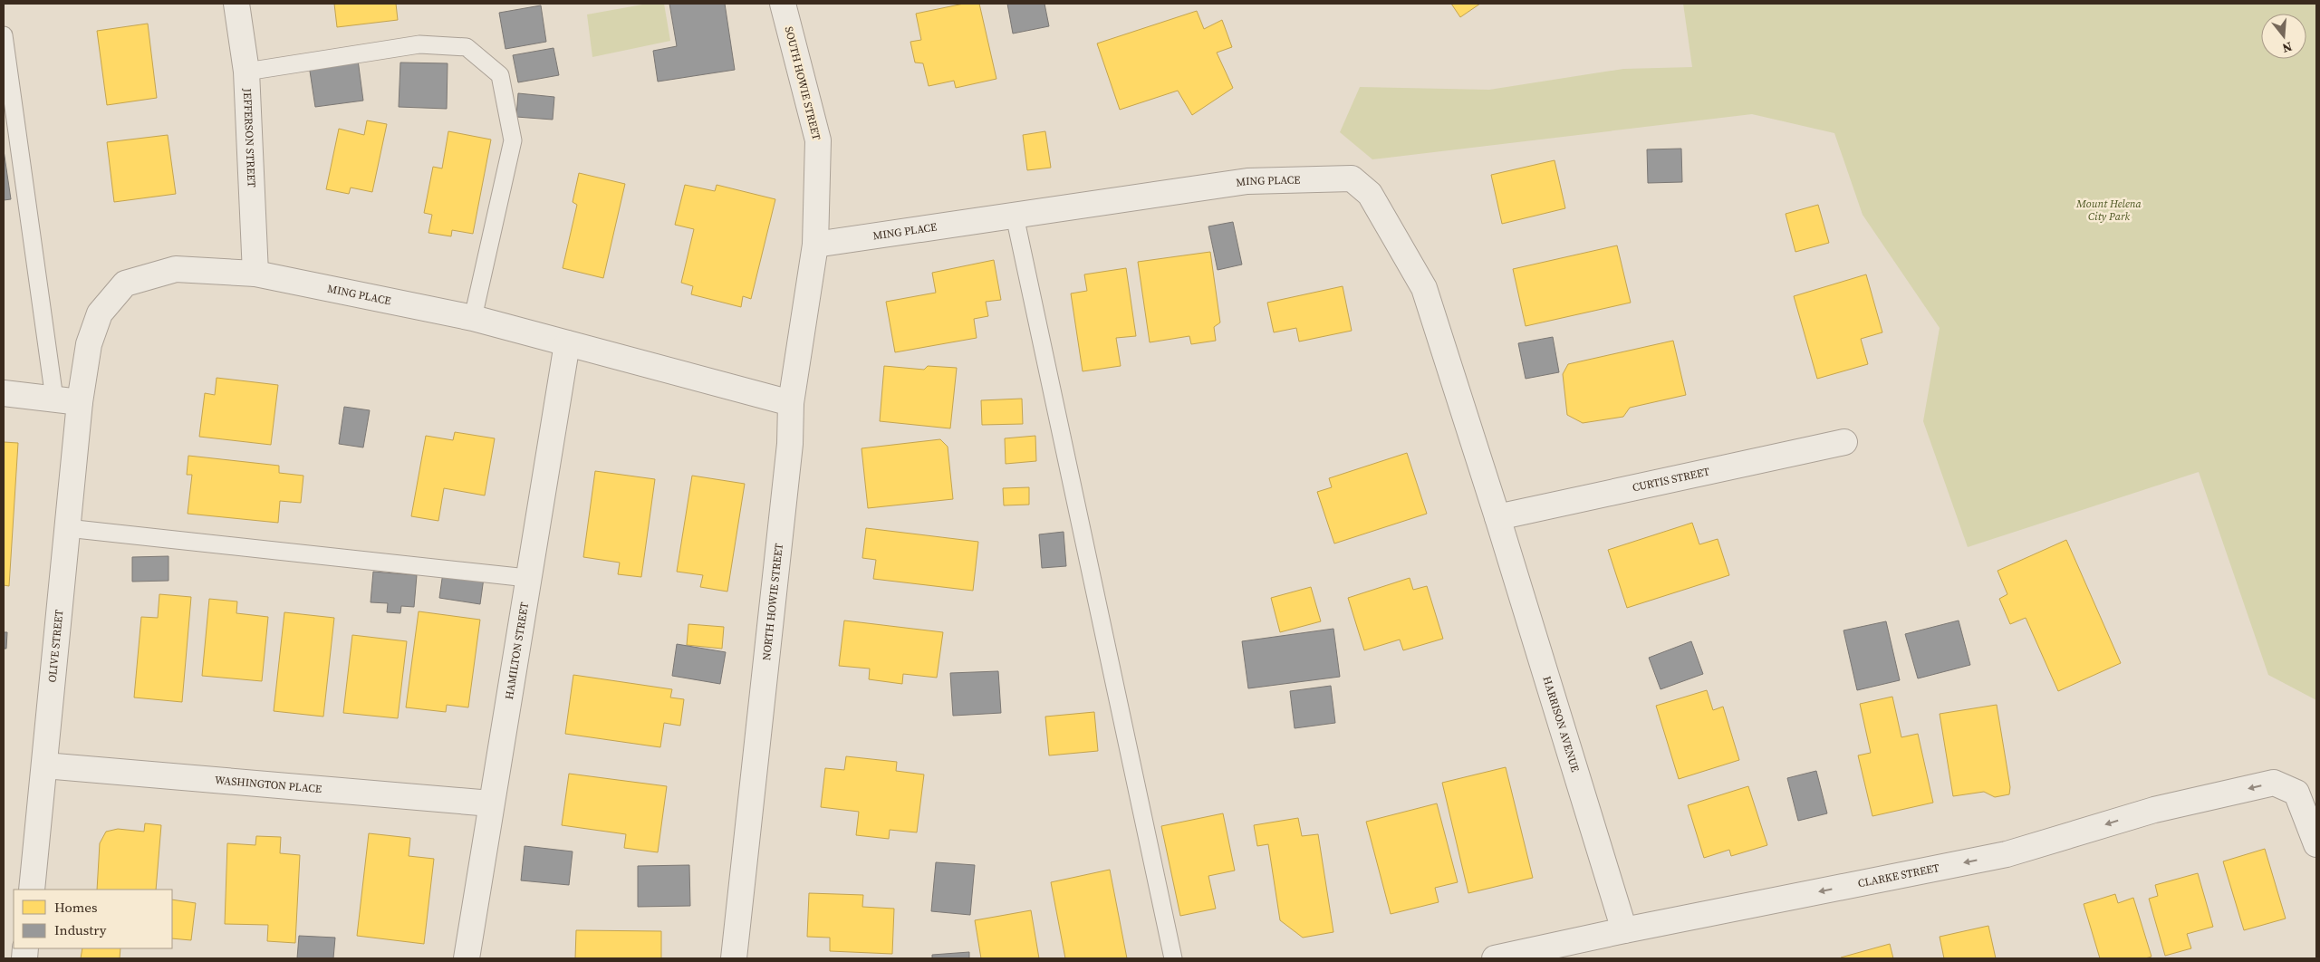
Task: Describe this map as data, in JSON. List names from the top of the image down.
{
  "streets": {
    "street": [
      "SOUTH HOWIE STREET",
      "JEFFERSON STREET",
      "MING PLACE",
      "CURTIS STREET",
      "NORTH HOWIE STREET",
      "OLIVE STREET",
      "HAMILTON STREET",
      "HARRISON AVENUE",
      "WASHINGTON PLACE",
      "CLARKE STREET"
    ]
  },
  "crossings": [
    ["SOUTH HOWIE STREET", "MING PLACE"],
    ["SOUTH HOWIE STREET", "NORTH HOWIE STREET"],
    ["JEFFERSON STREET", "MING PLACE"],
    ["MING PLACE", "CURTIS STREET"],
    ["MING PLACE", "NORTH HOWIE STREET"],
    ["MING PLACE", "OLIVE STREET"],
    ["MING PLACE", "HAMILTON STREET"],
    ["MING PLACE", "HARRISON AVENUE"],
    ["CURTIS STREET", "HARRISON AVENUE"],
    ["OLIVE STREET", "WASHINGTON PLACE"],
    ["HAMILTON STREET", "WASHINGTON PLACE"],
    ["HARRISON AVENUE", "CLARKE STREET"]
  ],
  "one_way": ["CLARKE STREET"],
  "parks": ["Mount Helena City Park"],
  "legend": ["Homes", "Industry"],
  "north": "bottom"
}
